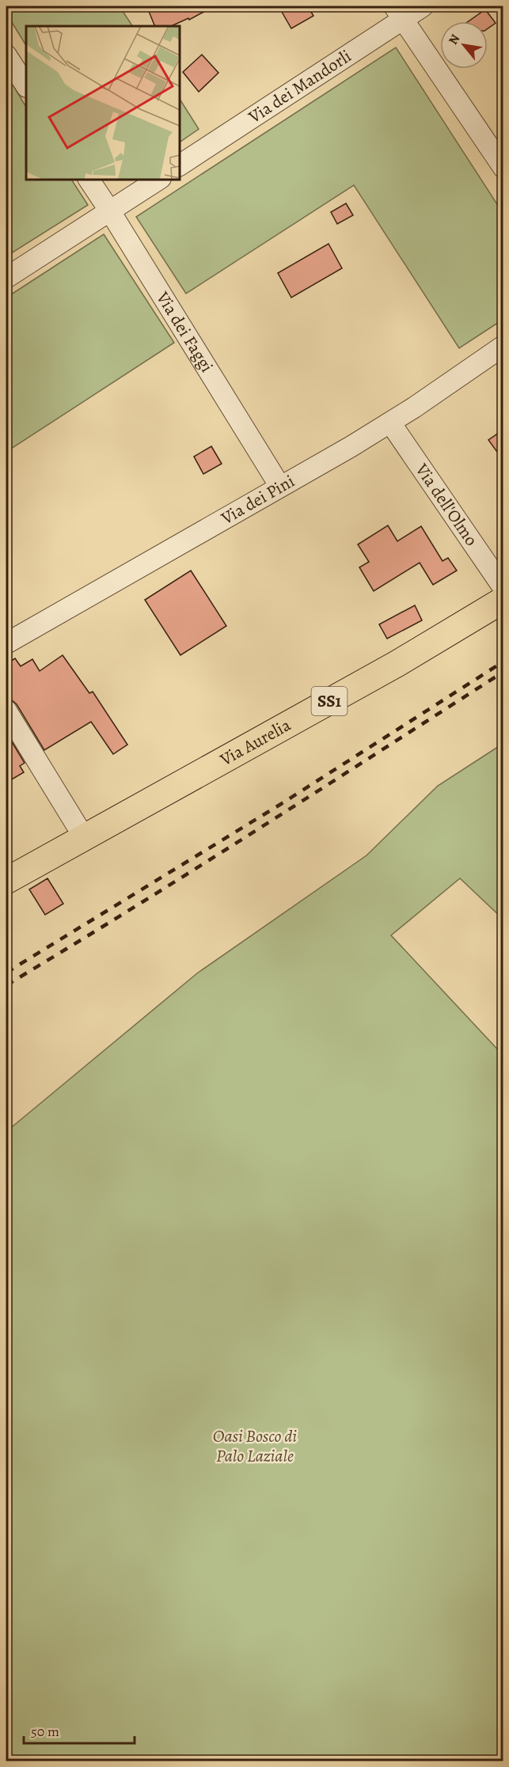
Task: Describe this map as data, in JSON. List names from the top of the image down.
{
  "streets": {
    "main road": ["SS1", "Via Aurelia"],
    "street": [
      "Via dei Mandorli",
      "Via dei Faggi",
      "Via dei Pini",
      "Via dell'Olmo"
    ]
  },
  "crossings": [
    ["Via dei Faggi", "Via dei Pini"],
    ["Via dei Pini", "Via dell'Olmo"]
  ],
  "parks": ["Oasi Bosco di Palo Laziale"],
  "scale_bar": "50 m",
  "north": "top left"
}
